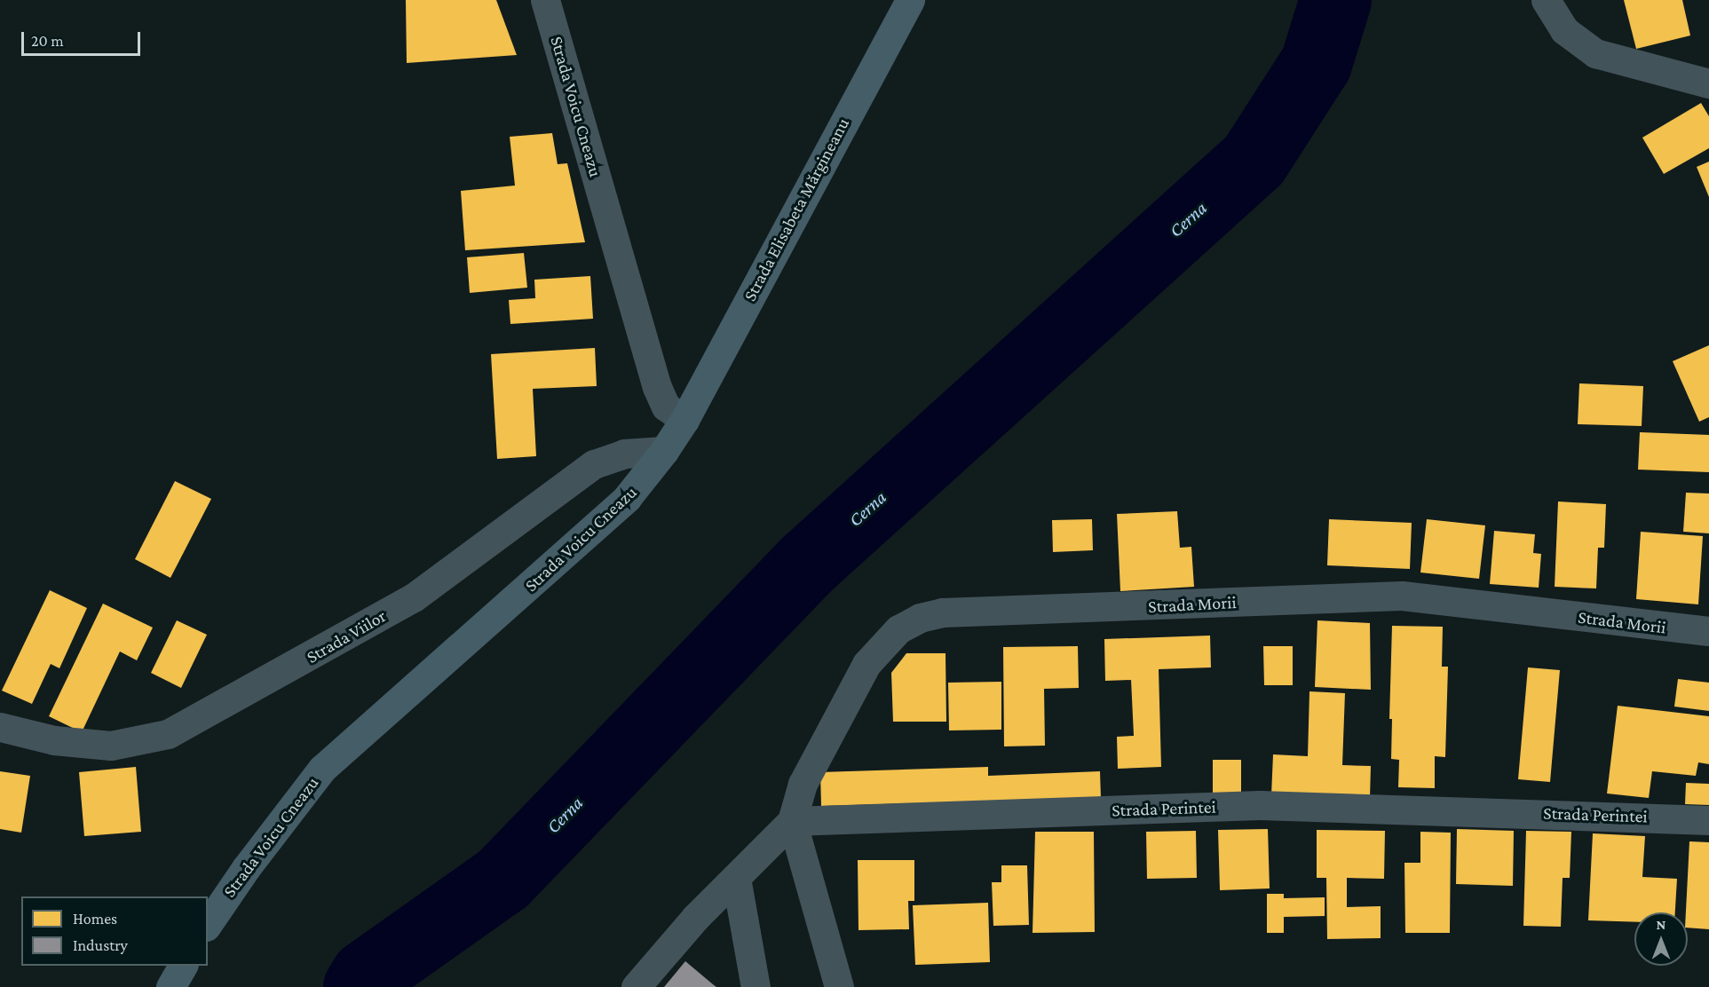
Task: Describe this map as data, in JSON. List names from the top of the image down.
{
  "streets": {
    "main road": ["Strada Voicu Cneazu", "Strada Elisabeta Mărgineanu"],
    "street": ["Strada Morii", "Strada Viilor", "Strada Perintei"]
  },
  "crossings": [
    ["Strada Voicu Cneazu", "Strada Elisabeta Mărgineanu"],
    ["Strada Voicu Cneazu", "Strada Viilor"],
    ["Strada Morii", "Strada Perintei"]
  ],
  "water": ["Cerna"],
  "legend": ["Homes", "Industry"],
  "scale_bar": "20 m",
  "north": "top"
}
